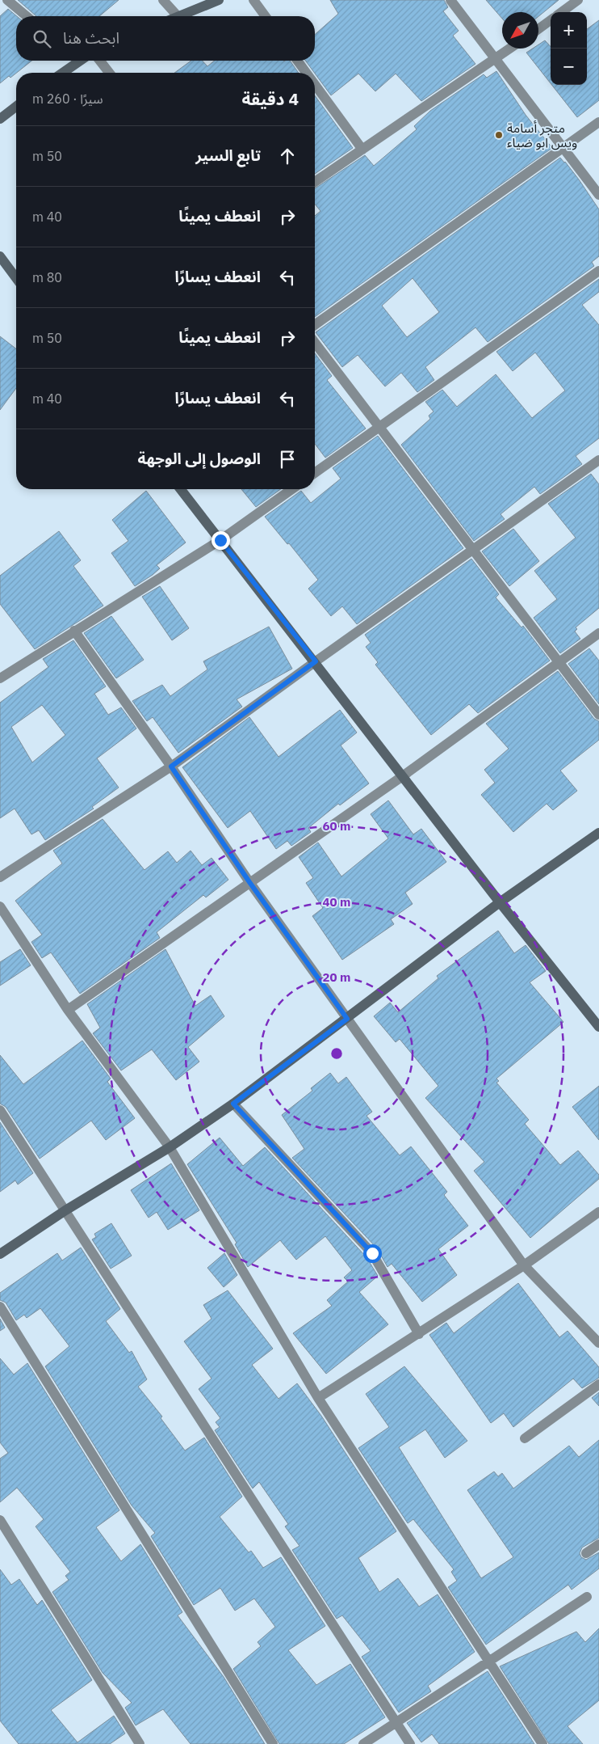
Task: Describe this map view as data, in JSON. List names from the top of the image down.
{
  "places": ["متجر أسامة ويس ابو ضياء"],
  "north": "bottom left",
  "page": {
    "map_buttons": ["+", "−"],
    "search": "ابحث هنا",
    "heading": ["4 دقيقة", "سيرًا · 260 m"],
    "list": [
      ["تابع السير", "50 m"],
      ["انعطف يمينًا", "40 m"],
      ["انعطف يسارًا", "80 m"],
      ["انعطف يمينًا", "50 m"],
      ["انعطف يسارًا", "40 m"],
      "الوصول إلى الوجهة"
    ]
  },
  "rings": ["60 m", "40 m", "20 m"]
}
